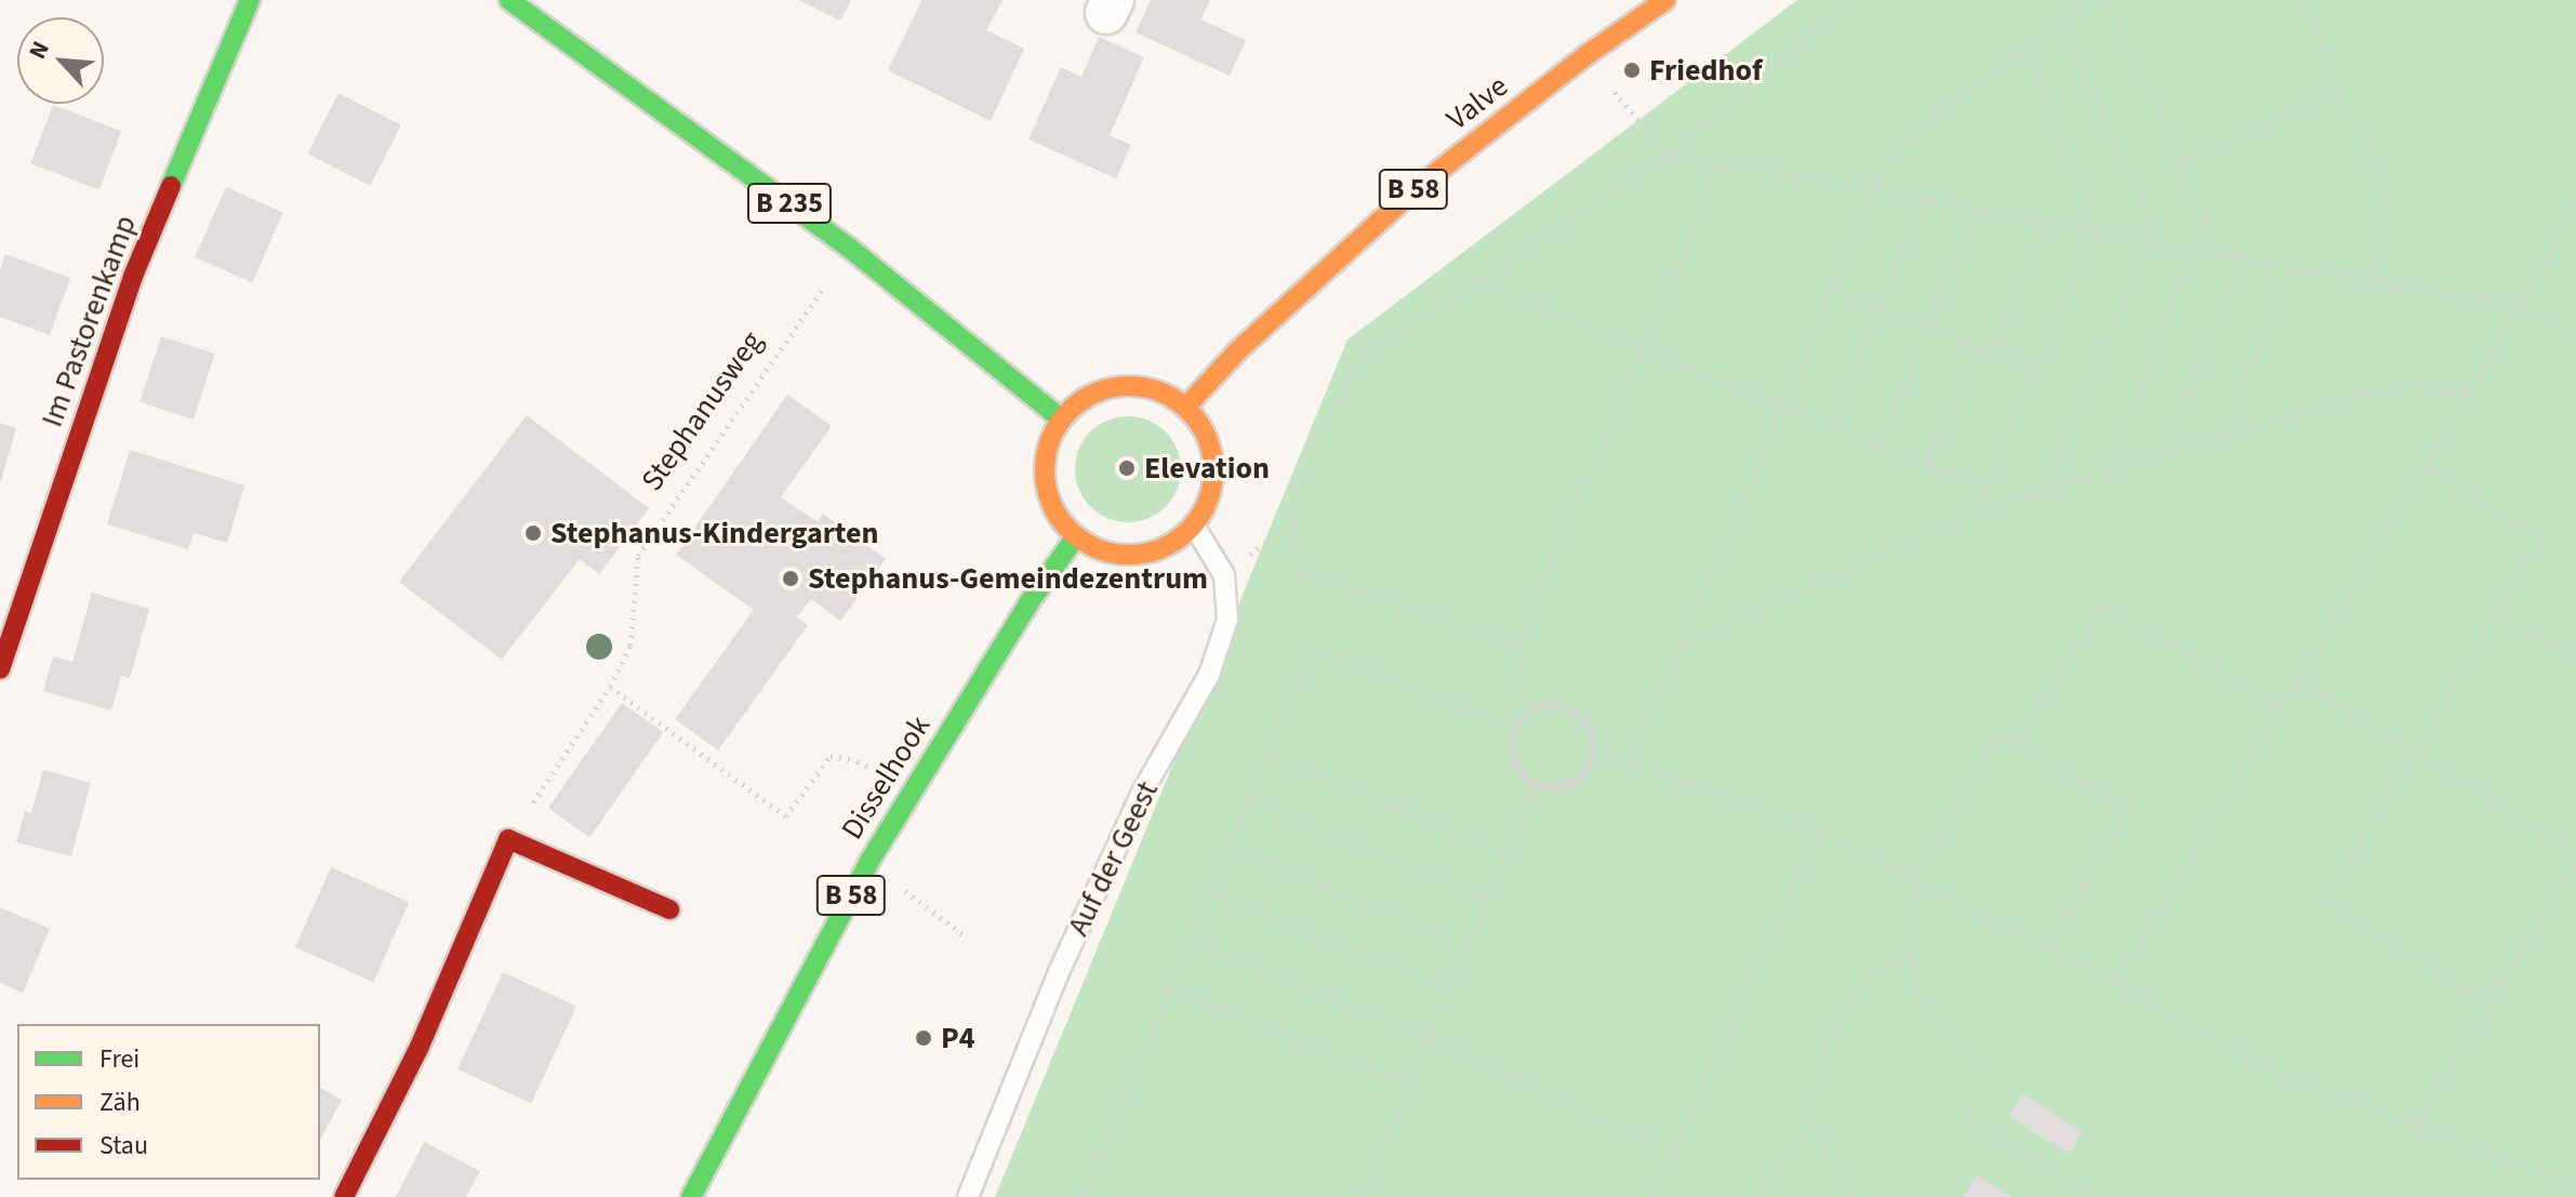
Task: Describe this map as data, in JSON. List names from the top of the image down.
{
  "streets": {
    "main road": [
      "Valve",
      "B 58",
      "B 235",
      "Im Pastorenkamp",
      "Disselhook"
    ],
    "lane": ["Auf der Geest"],
    "path": ["Stephanusweg"]
  },
  "crossings": [
    ["Valve", "B 235"],
    ["Valve", "Disselhook"],
    ["Valve", "Auf der Geest"],
    ["B 235", "Stephanusweg"],
    ["B 235", "Disselhook"],
    ["B 235", "Auf der Geest"],
    ["Disselhook", "Auf der Geest"]
  ],
  "places": [
    "Friedhof",
    "Elevation",
    "Stephanus-Kindergarten",
    "Stephanus-Gemeindezentrum",
    "P4"
  ],
  "legend": ["Frei", "Zäh", "Stau"],
  "north": "top left"
}
